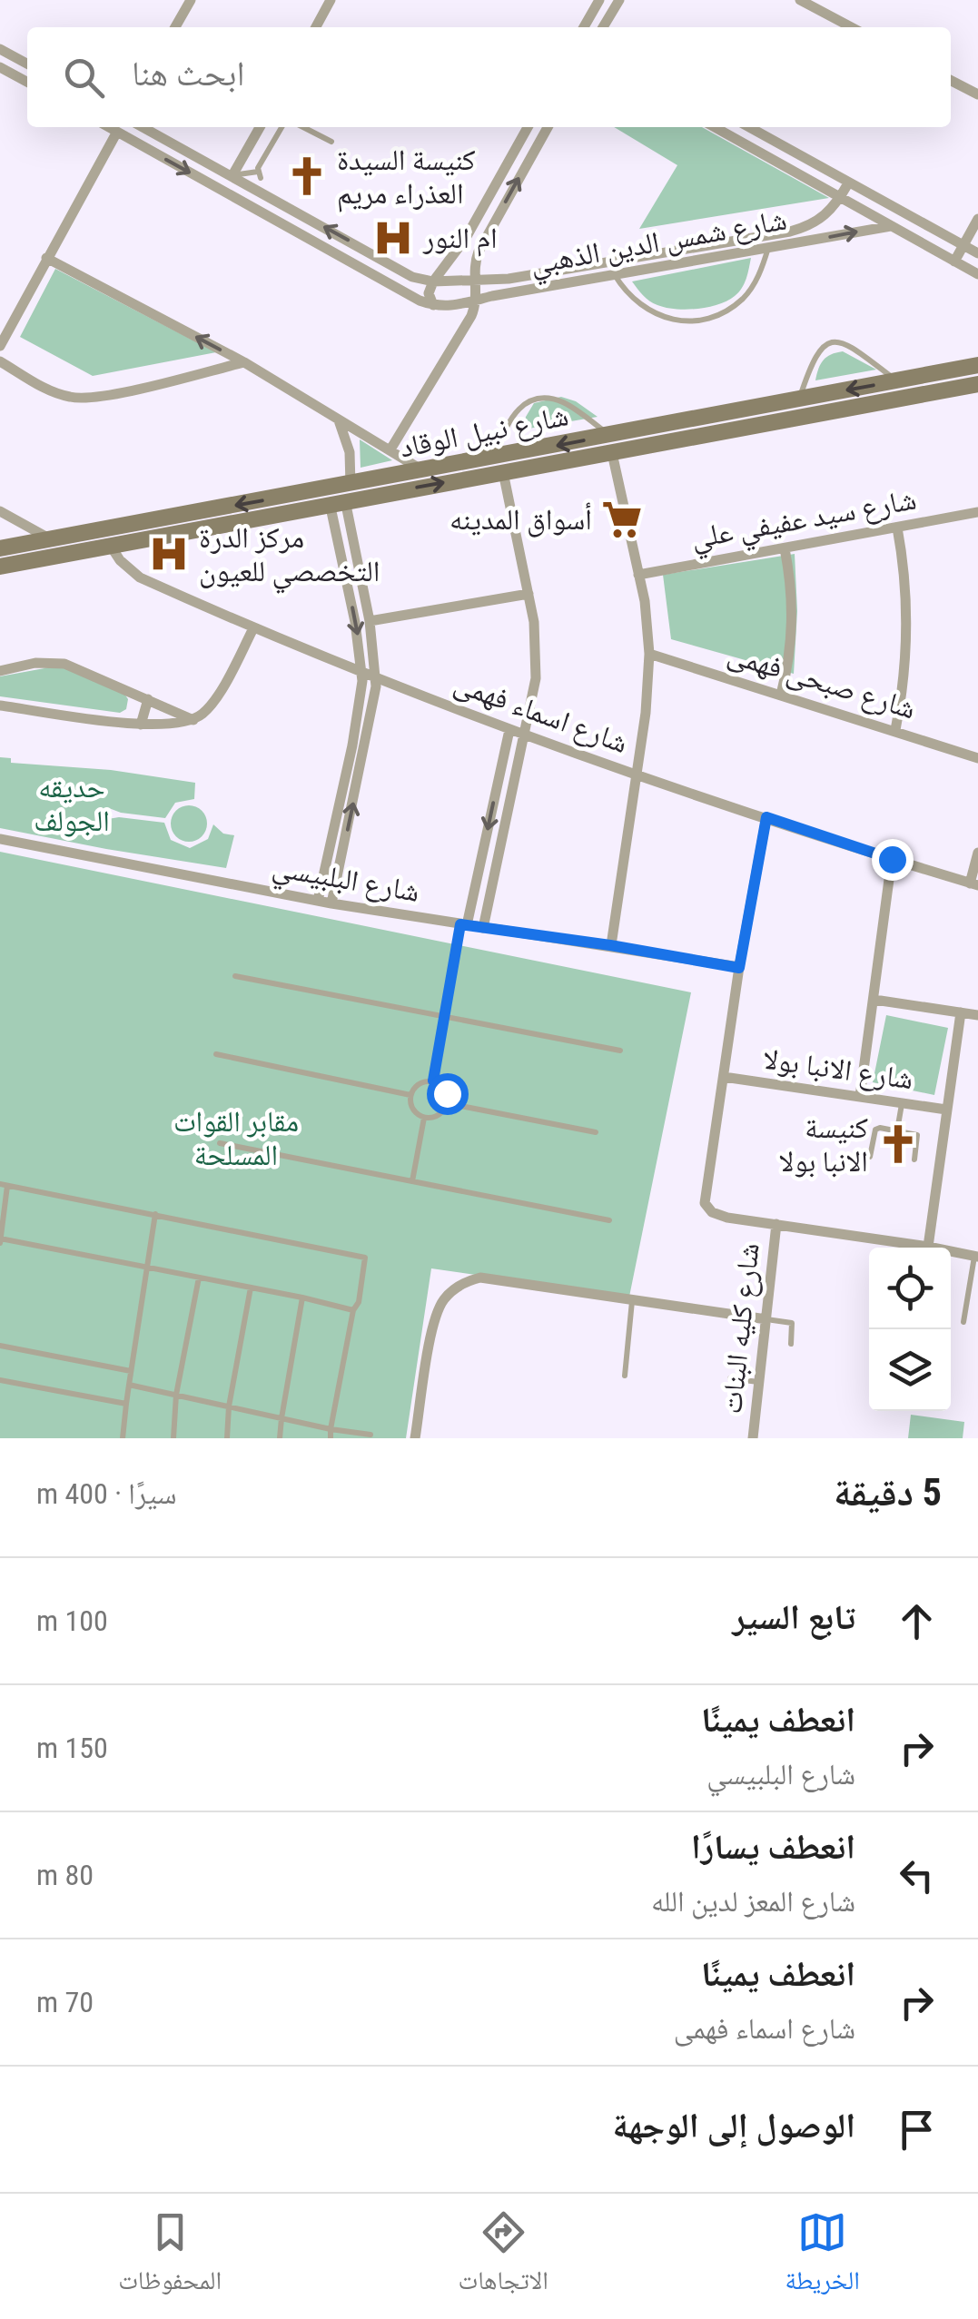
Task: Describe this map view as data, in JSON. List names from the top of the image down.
{
  "streets": {
    "street": [
      "شارع شمس الدين الذهبي",
      "شارع نبيل الوقاد",
      "شارع سيد عفيفي علي",
      "شارع صبحى فهمى",
      "شارع اسماء فهمى",
      "شارع البلبيسي",
      "شارع الانبا بولا",
      "شارع كليه البنات"
    ]
  },
  "crossings": [
    ["شارع نبيل الوقاد", "شارع اسماء فهمى"]
  ],
  "parks": ["حديقه الجولف", "مقابر القوات المسلحة"],
  "places": {
    "church": ["كنيسة السيدة العذراء مريم", "كنيسة الانبا بولا"],
    "hospital": ["ام النور", "مركز الدرة التخصصي للعيون"],
    "supermarket": ["أسواق المدينه"]
  },
  "page": {
    "search": "ابحث هنا",
    "heading": ["5 دقيقة", "سيرًا · 400 m"],
    "list": [
      ["تابع السير", "100 m"],
      ["انعطف يمينًا", "شارع البلبيسي", "150 m"],
      ["انعطف يسارًا", "شارع المعز لدين الله", "80 m"],
      ["انعطف يمينًا", "شارع اسماء فهمى", "70 m"],
      "الوصول إلى الوجهة"
    ],
    "nav": ["الخريطة", "الاتجاهات", "المحفوظات"]
  }
}
